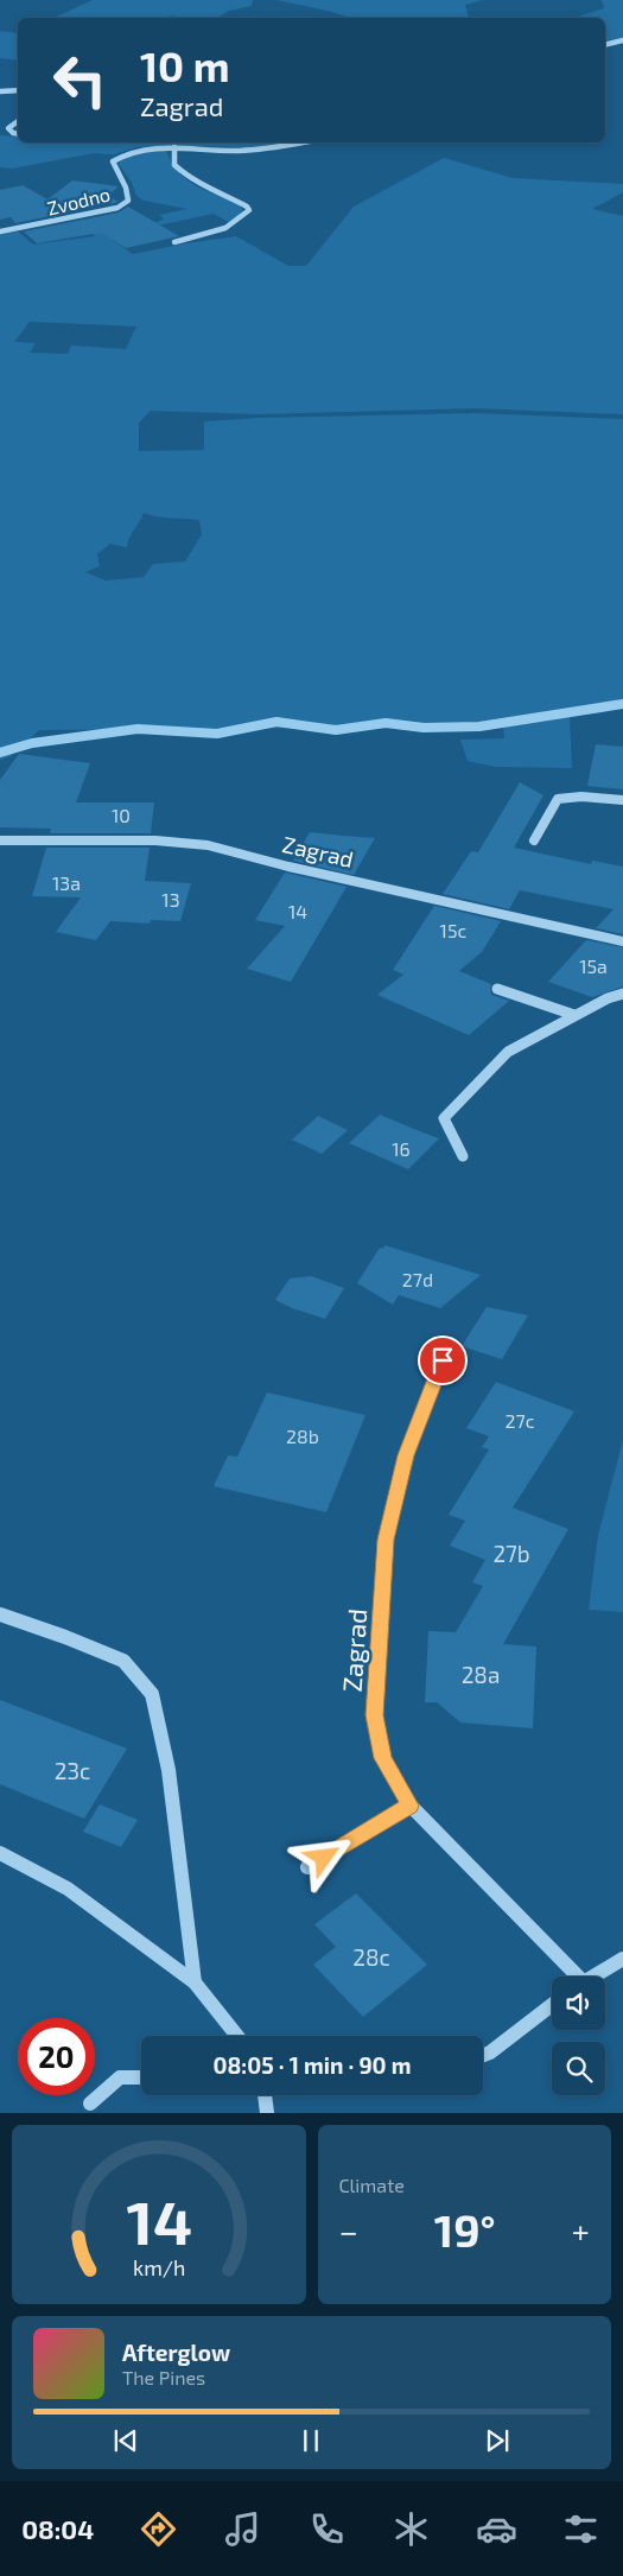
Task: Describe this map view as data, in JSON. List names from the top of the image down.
{
  "streets": {
    "street": ["Zvodno", "Zagrad"]
  },
  "house_numbers": [
    "10",
    "13a",
    "13",
    "14",
    "15c",
    "15a",
    "16",
    "27d",
    "27c",
    "28b",
    "27b",
    "28a",
    "23c",
    "28c"
  ],
  "page": {
    "turn": ["10 m", "Zagrad"],
    "limit": "20",
    "trip": "08:05 · 1 min · 90 m",
    "tile": "Climate",
    "heat": ["−", "19°", "+"],
    "song": ["Afterglow", "The Pines"],
    "tabs": "08:04",
    "gauge": ["14", "km/h"]
  }
}
